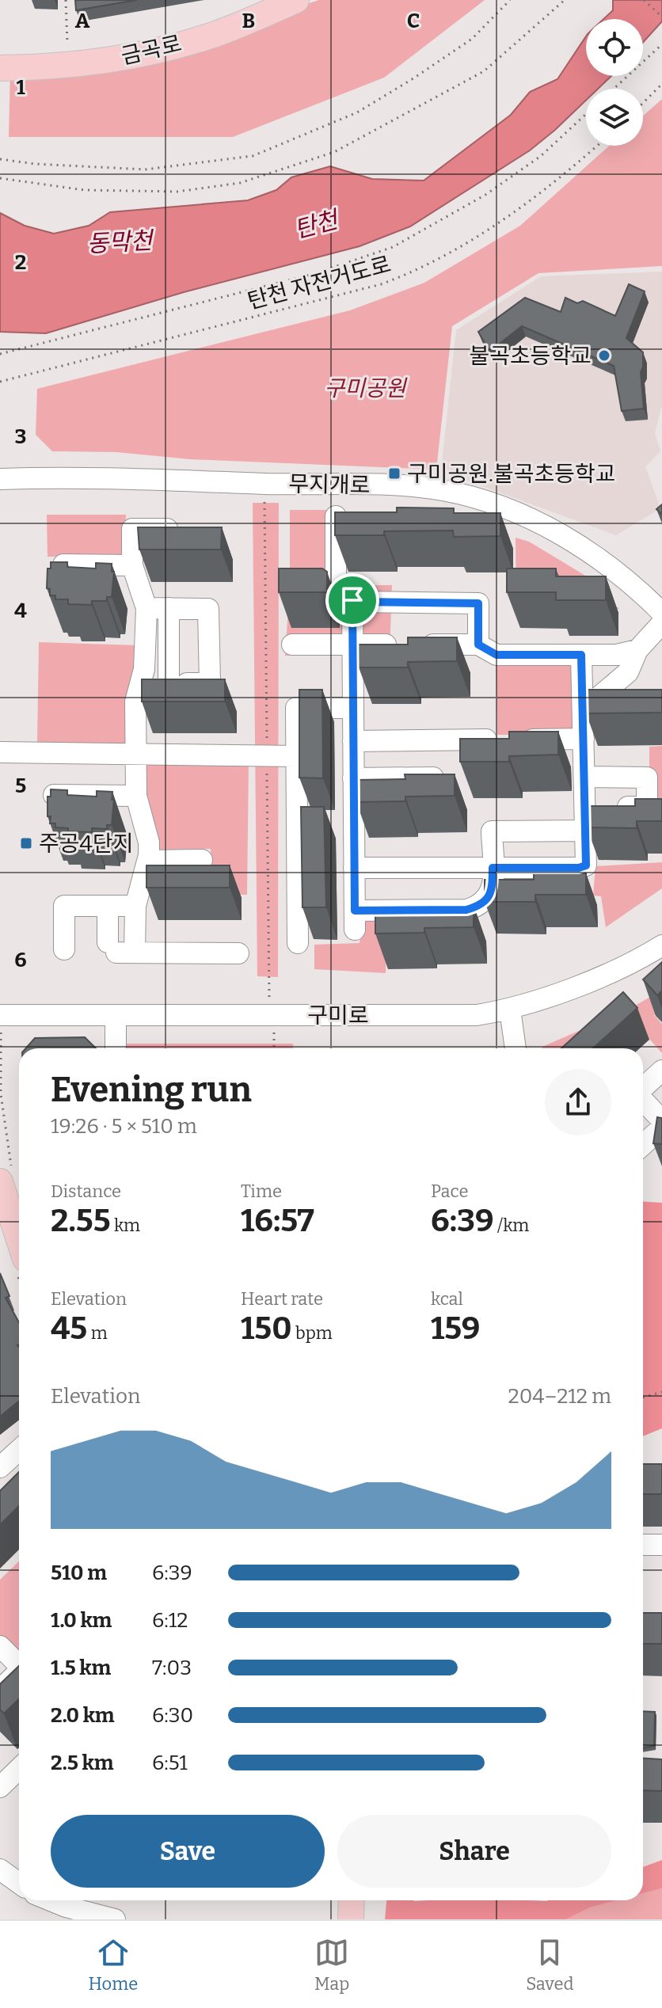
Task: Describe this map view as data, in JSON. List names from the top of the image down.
{
  "streets": {
    "main road": ["금곡로"],
    "street": ["무지개로", "구미로"],
    "path": ["탄천 자전거도로"]
  },
  "water": ["탄천", "동막천"],
  "parks": ["구미공원"],
  "places": {
    "other": ["불곡초등학교"],
    "transit": ["구미공원.불곡초등학교", "주공4단지"]
  },
  "page": {
    "heading": ["Evening run", "19:26 · 5 × 510 m"],
    "stats": [
      ["Distance", "2.55 km"],
      ["Time", "16:57"],
      ["Pace", "6:39 /km"],
      ["Elevation", "45 m"],
      ["Heart rate", "150 bpm"],
      ["kcal", "159"]
    ],
    "chart": ["Elevation", "204–212 m"],
    "list": [
      {
        "name": "510 m",
        "note": "6:39"
      },
      {
        "name": "1.0 km",
        "note": "6:12"
      },
      {
        "name": "1.5 km",
        "note": "7:03"
      },
      {
        "name": "2.0 km",
        "note": "6:30"
      },
      {
        "name": "2.5 km",
        "note": "6:51"
      }
    ],
    "buttons": ["Save", "Share"],
    "tabs": ["Home", "Map", "Saved"]
  },
  "grid": {
    "columns": ["A", "B", "C"],
    "rows": [
      "1",
      "2",
      "3",
      "4",
      "5",
      "6"
    ]
  }
}
